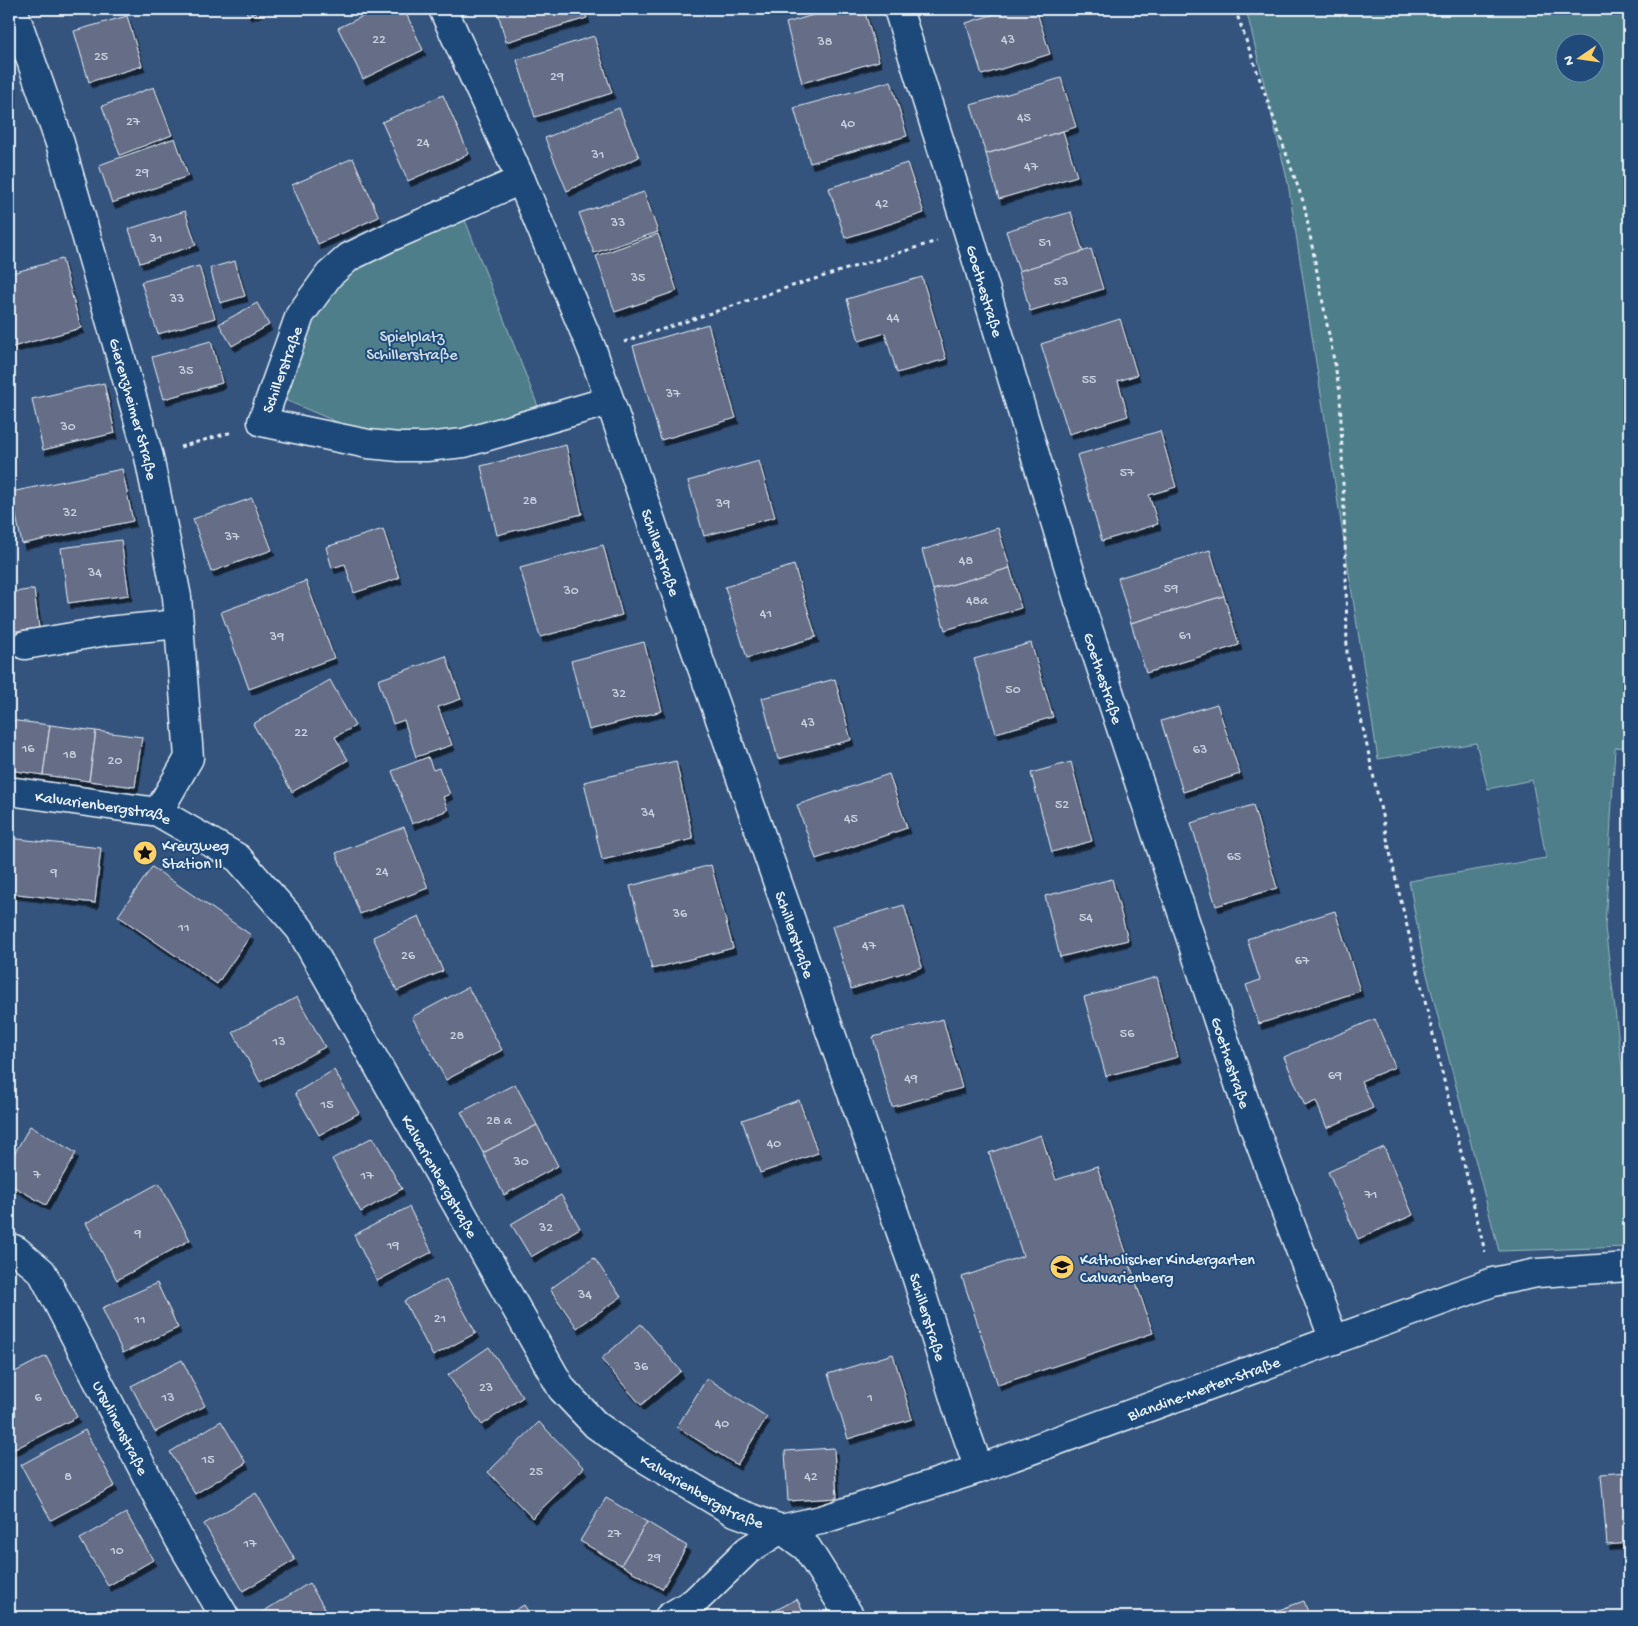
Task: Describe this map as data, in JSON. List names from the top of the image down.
{
  "streets": {
    "street": [
      "Goethestraße",
      "Schillerstraße",
      "Gierenzheimer Straße",
      "Kalvarienbergstraße",
      "Blandine-Merten-Straße",
      "Ursulinenstraße"
    ]
  },
  "crossings": [
    ["Goethestraße", "Blandine-Merten-Straße"],
    ["Schillerstraße", "Blandine-Merten-Straße"],
    ["Gierenzheimer Straße", "Kalvarienbergstraße"],
    ["Kalvarienbergstraße", "Blandine-Merten-Straße"]
  ],
  "parks": ["Spielplatz Schillerstraße"],
  "places": {
    "place": ["Kreuzweg Station II"],
    "school or university": ["Katholischer Kindergarten Calvarienberg"]
  },
  "house_numbers": [
    "22",
    "43",
    "38",
    "25",
    "29",
    "45",
    "27",
    "40",
    "24",
    "31",
    "47",
    "29",
    "42",
    "33",
    "31",
    "51",
    "35",
    "53",
    "33",
    "44",
    "35",
    "55",
    "37",
    "30",
    "57",
    "28",
    "39",
    "32",
    "37",
    "48",
    "34",
    "59",
    "30",
    "48a",
    "41",
    "61",
    "39",
    "50",
    "32",
    "43",
    "22",
    "16",
    "63",
    "18",
    "20",
    "52",
    "34",
    "45",
    "65",
    "24",
    "9",
    "36",
    "54",
    "11",
    "47",
    "26",
    "67",
    "56",
    "28",
    "13",
    "69",
    "49",
    "15",
    "28 a",
    "40",
    "30",
    "7",
    "17",
    "71",
    "32",
    "9",
    "19",
    "34",
    "21",
    "11",
    "36",
    "23",
    "6",
    "13",
    "1",
    "40",
    "15",
    "25",
    "8",
    "42",
    "27",
    "17",
    "10",
    "29"
  ],
  "north": "left"
}
